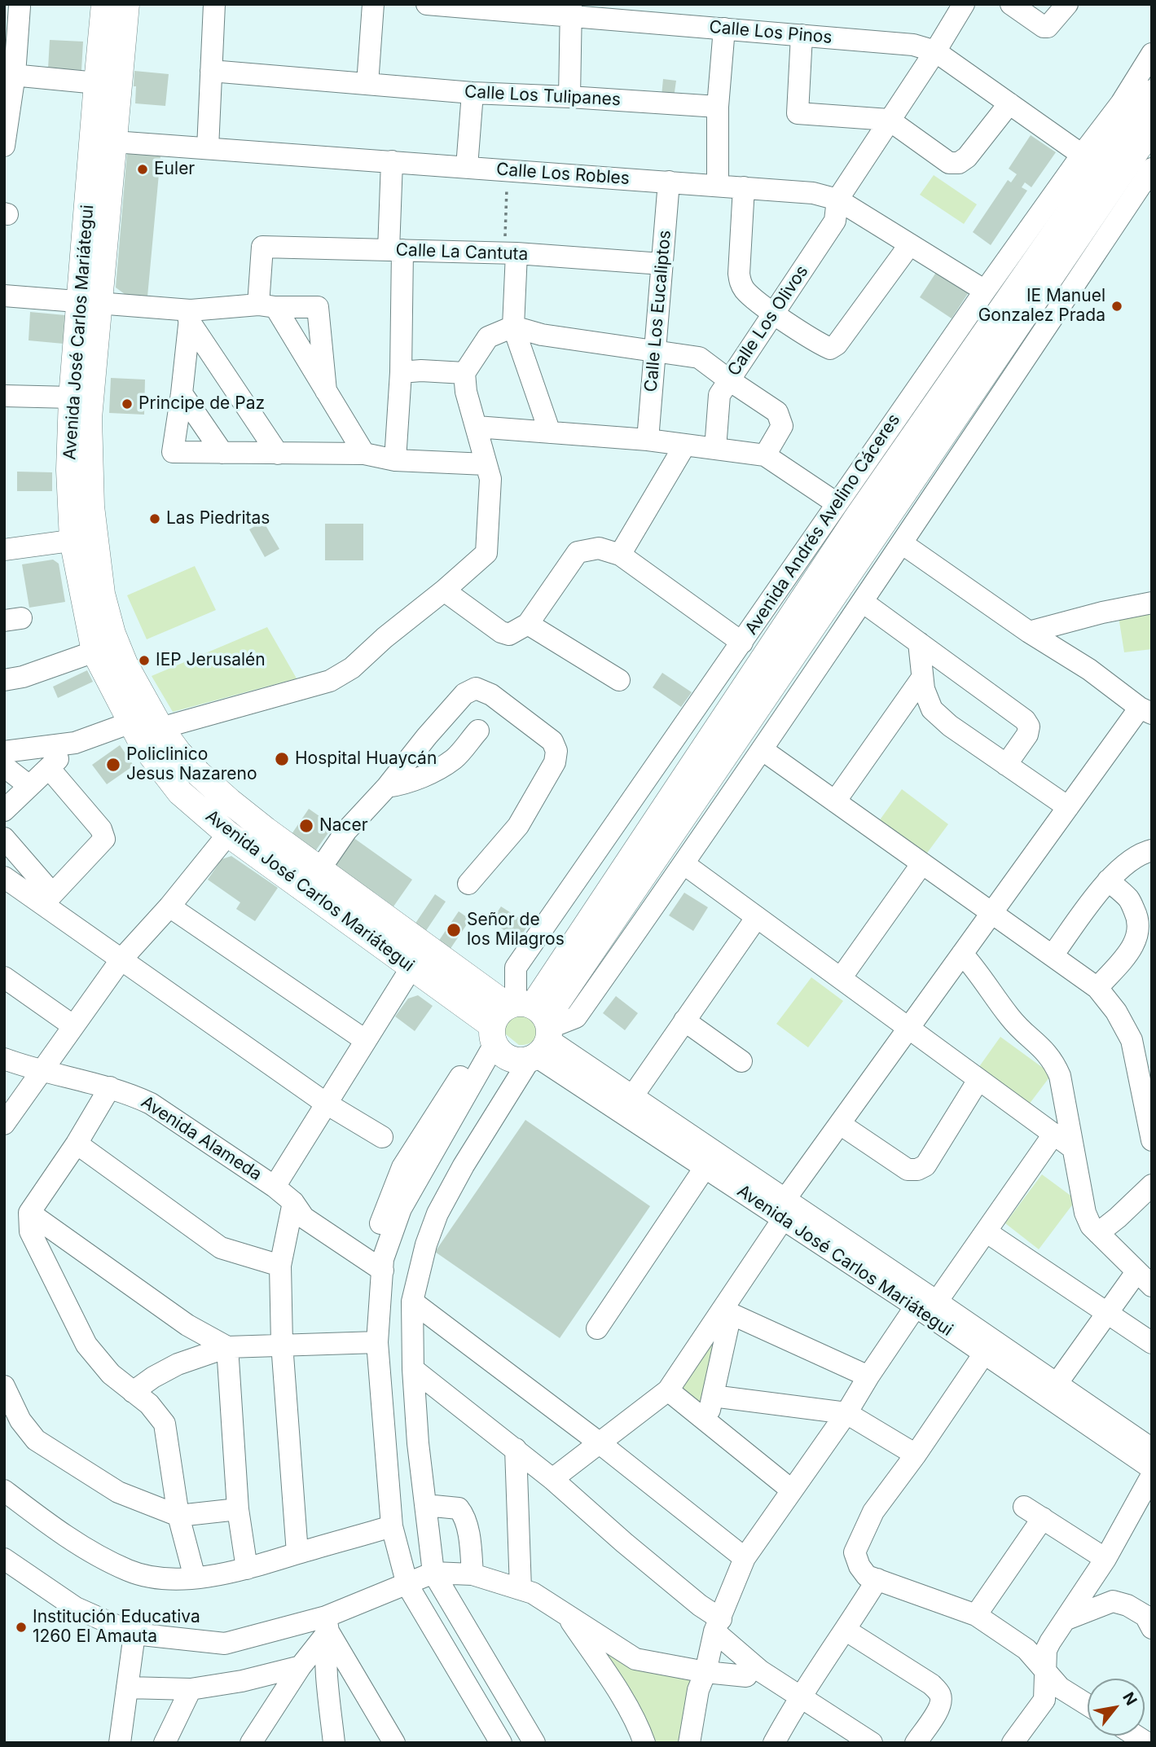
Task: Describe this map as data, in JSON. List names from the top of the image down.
{
  "streets": {
    "main road": ["Avenida José Carlos Mariátegui", "Avenida Andrés Avelino Cáceres"],
    "street": [
      "Calle Los Pinos",
      "Calle Los Tulipanes",
      "Calle Los Robles",
      "Calle La Cantuta",
      "Calle Los Eucaliptos",
      "Calle Los Olivos",
      "Avenida Alameda"
    ]
  },
  "crossings": [
    ["Calle Los Pinos", "Calle Los Olivos"],
    ["Calle Los Pinos", "Avenida Andrés Avelino Cáceres"],
    ["Calle Los Robles", "Calle Los Eucaliptos"],
    ["Calle Los Robles", "Calle Los Olivos"],
    ["Calle Los Robles", "Avenida José Carlos Mariátegui"],
    ["Calle Los Robles", "Avenida Andrés Avelino Cáceres"],
    ["Calle La Cantuta", "Calle Los Eucaliptos"],
    ["Avenida José Carlos Mariátegui", "Avenida Andrés Avelino Cáceres"]
  ],
  "places": [
    "Euler",
    "IE Manuel Gonzalez Prada",
    "Principe de Paz",
    "Las Piedritas",
    "IEP Jerusalén",
    "Hospital Huaycán",
    "Policlinico Jesus Nazareno",
    "Nacer",
    "Señor de los Milagros",
    "Institución Educativa 1260 El Amauta"
  ],
  "north": "top right"
}
